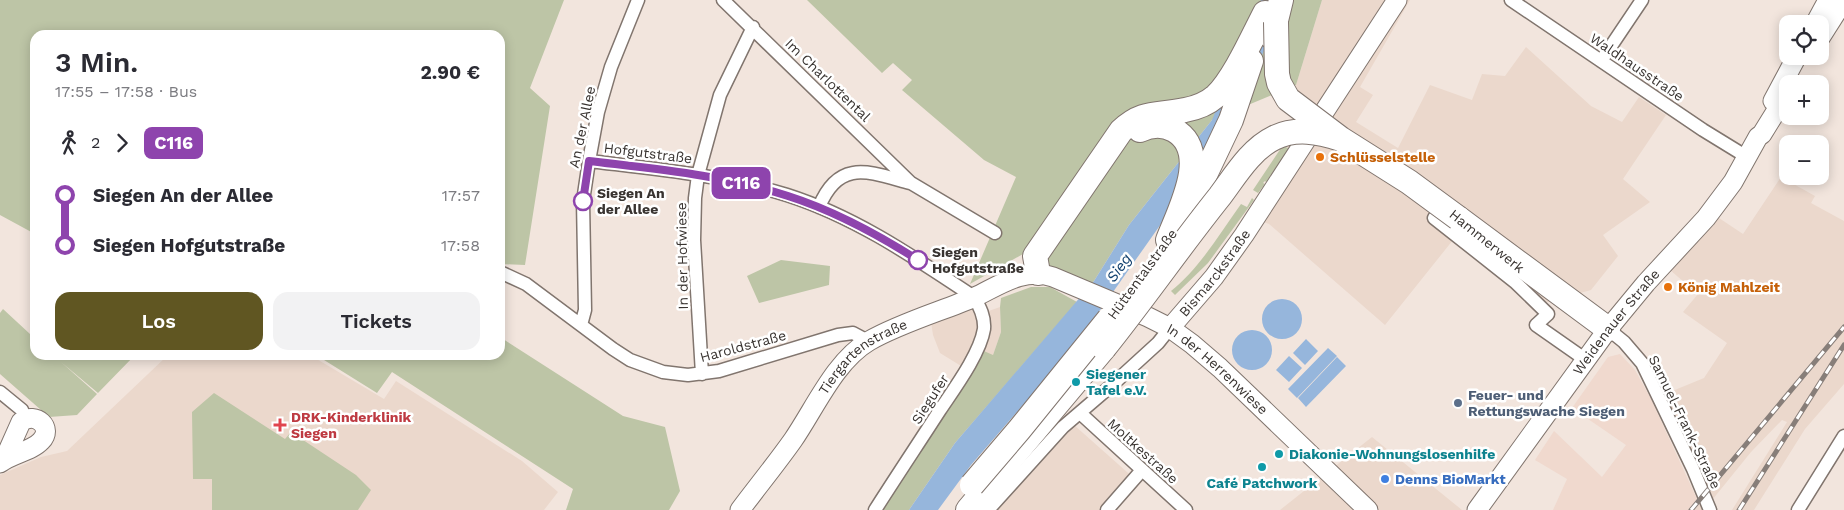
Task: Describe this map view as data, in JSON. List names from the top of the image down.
{
  "streets": {
    "highway": ["Hüttentalstraße"],
    "street": [
      "Waldhausstraße",
      "Im Charlottental",
      "An der Allee",
      "Hofgutstraße",
      "Hammerwerk",
      "In der Hofwiese",
      "Bismarckstraße",
      "Weidenauer Straße",
      "Haroldstraße",
      "Tiergartenstraße",
      "In der Herrenwiese",
      "Siegufer",
      "Samuel-Frank-Straße",
      "Moltkestraße"
    ]
  },
  "crossings": [
    ["Waldhausstraße", "Weidenauer Straße"],
    ["Im Charlottental", "Hofgutstraße"],
    ["Im Charlottental", "In der Hofwiese"],
    ["An der Allee", "Hofgutstraße"],
    ["An der Allee", "Haroldstraße"],
    ["Hofgutstraße", "In der Hofwiese"],
    ["Hofgutstraße", "Tiergartenstraße"],
    ["Hofgutstraße", "Siegufer"],
    ["Hammerwerk", "Bismarckstraße"],
    ["Hammerwerk", "Weidenauer Straße"],
    ["In der Hofwiese", "Haroldstraße"],
    ["Bismarckstraße", "In der Herrenwiese"],
    ["Bismarckstraße", "Moltkestraße"],
    ["Weidenauer Straße", "Samuel-Frank-Straße"],
    ["Haroldstraße", "Tiergartenstraße"],
    ["Tiergartenstraße", "In der Herrenwiese"],
    ["Tiergartenstraße", "Siegufer"]
  ],
  "water": ["Sieg"],
  "places": {
    "other": [
      "Schlüsselstelle",
      "Siegen An der Allee",
      "Siegen Hofgutstraße",
      "König Mahlzeit",
      "Siegener Tafel e.V.",
      "Feuer- und Rettungswache Siegen",
      "Diakonie-Wohnungslosenhilfe",
      "Café Patchwork",
      "Denns BioMarkt"
    ],
    "health": ["DRK-Kinderklinik Siegen"]
  },
  "lines": ["bus line C116"],
  "page": {
    "on_map": "C116",
    "map_buttons": ["+", "−"],
    "heading": ["3 Min.", "17:55 – 17:58 · Bus", "2.90 €"],
    "legs": ["2", "C116"],
    "list": [
      {
        "name": "Siegen An der Allee",
        "value": "17:57"
      },
      {
        "name": "Siegen Hofgutstraße",
        "value": "17:58"
      }
    ],
    "buttons": ["Los", "Tickets"]
  }
}
